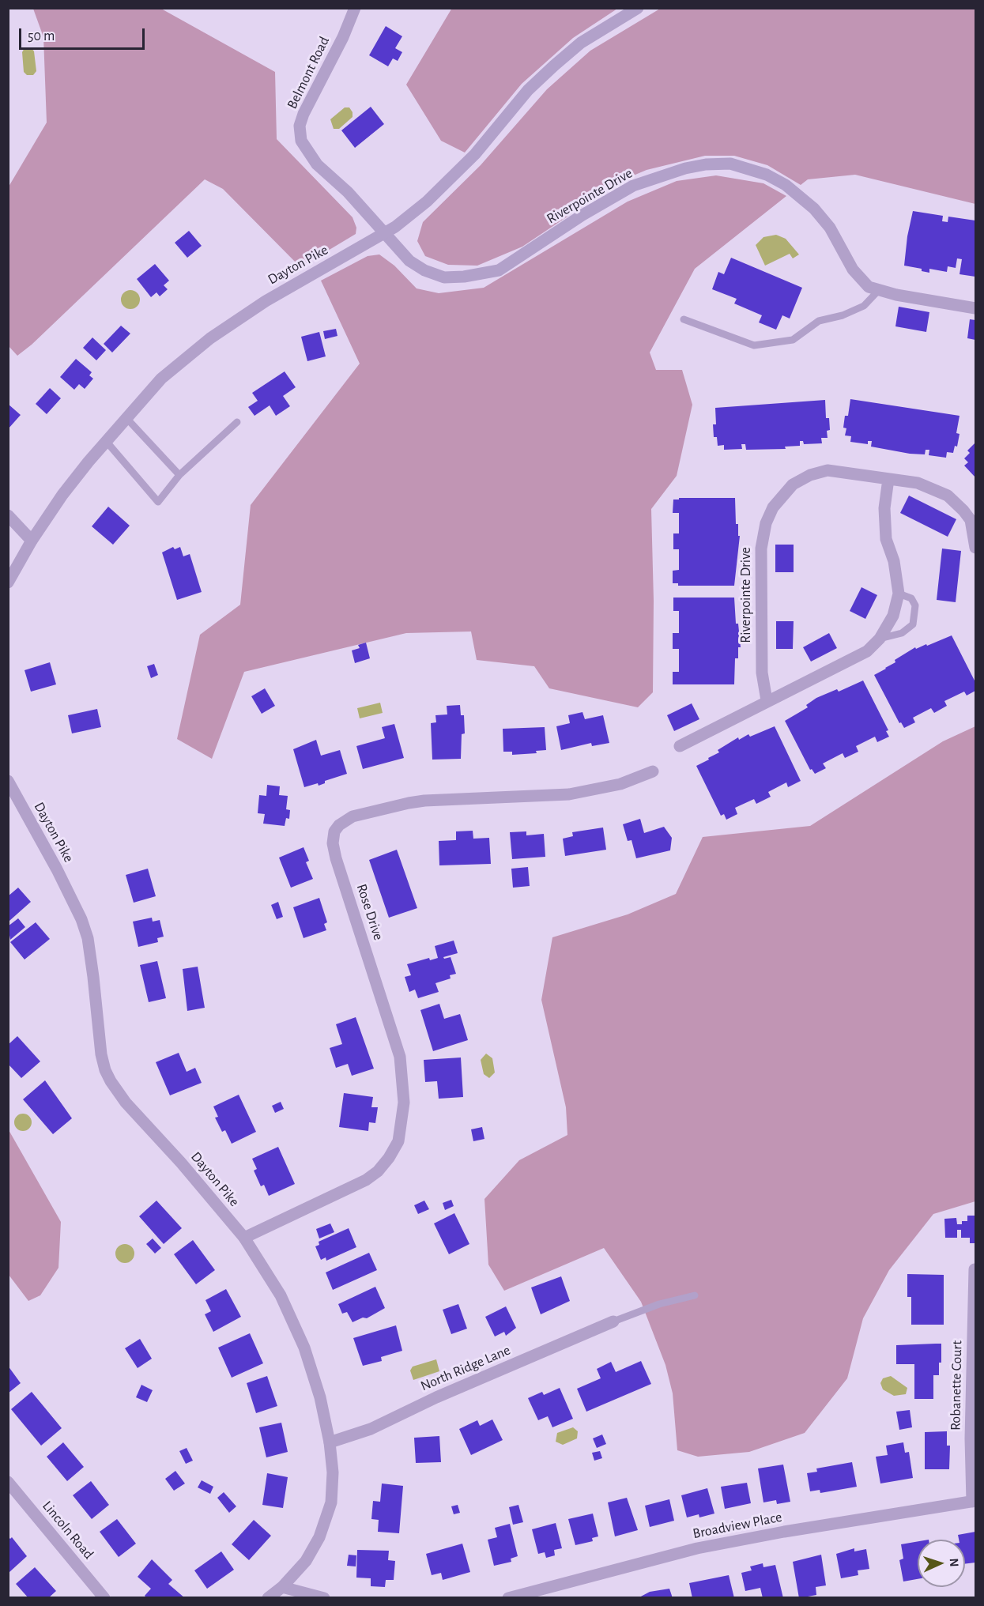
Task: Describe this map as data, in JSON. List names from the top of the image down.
{
  "streets": {
    "street": [
      "Belmont Road",
      "Riverpointe Drive",
      "Dayton Pike",
      "Rose Drive",
      "North Ridge Lane",
      "Robanette Court",
      "Broadview Place",
      "Lincoln Road"
    ]
  },
  "crossings": [
    ["Belmont Road", "Riverpointe Drive"],
    ["Belmont Road", "Dayton Pike"],
    ["Riverpointe Drive", "Dayton Pike"],
    ["Dayton Pike", "Rose Drive"],
    ["Dayton Pike", "North Ridge Lane"],
    ["Robanette Court", "Broadview Place"]
  ],
  "scale_bar": "50 m",
  "north": "right"
}
